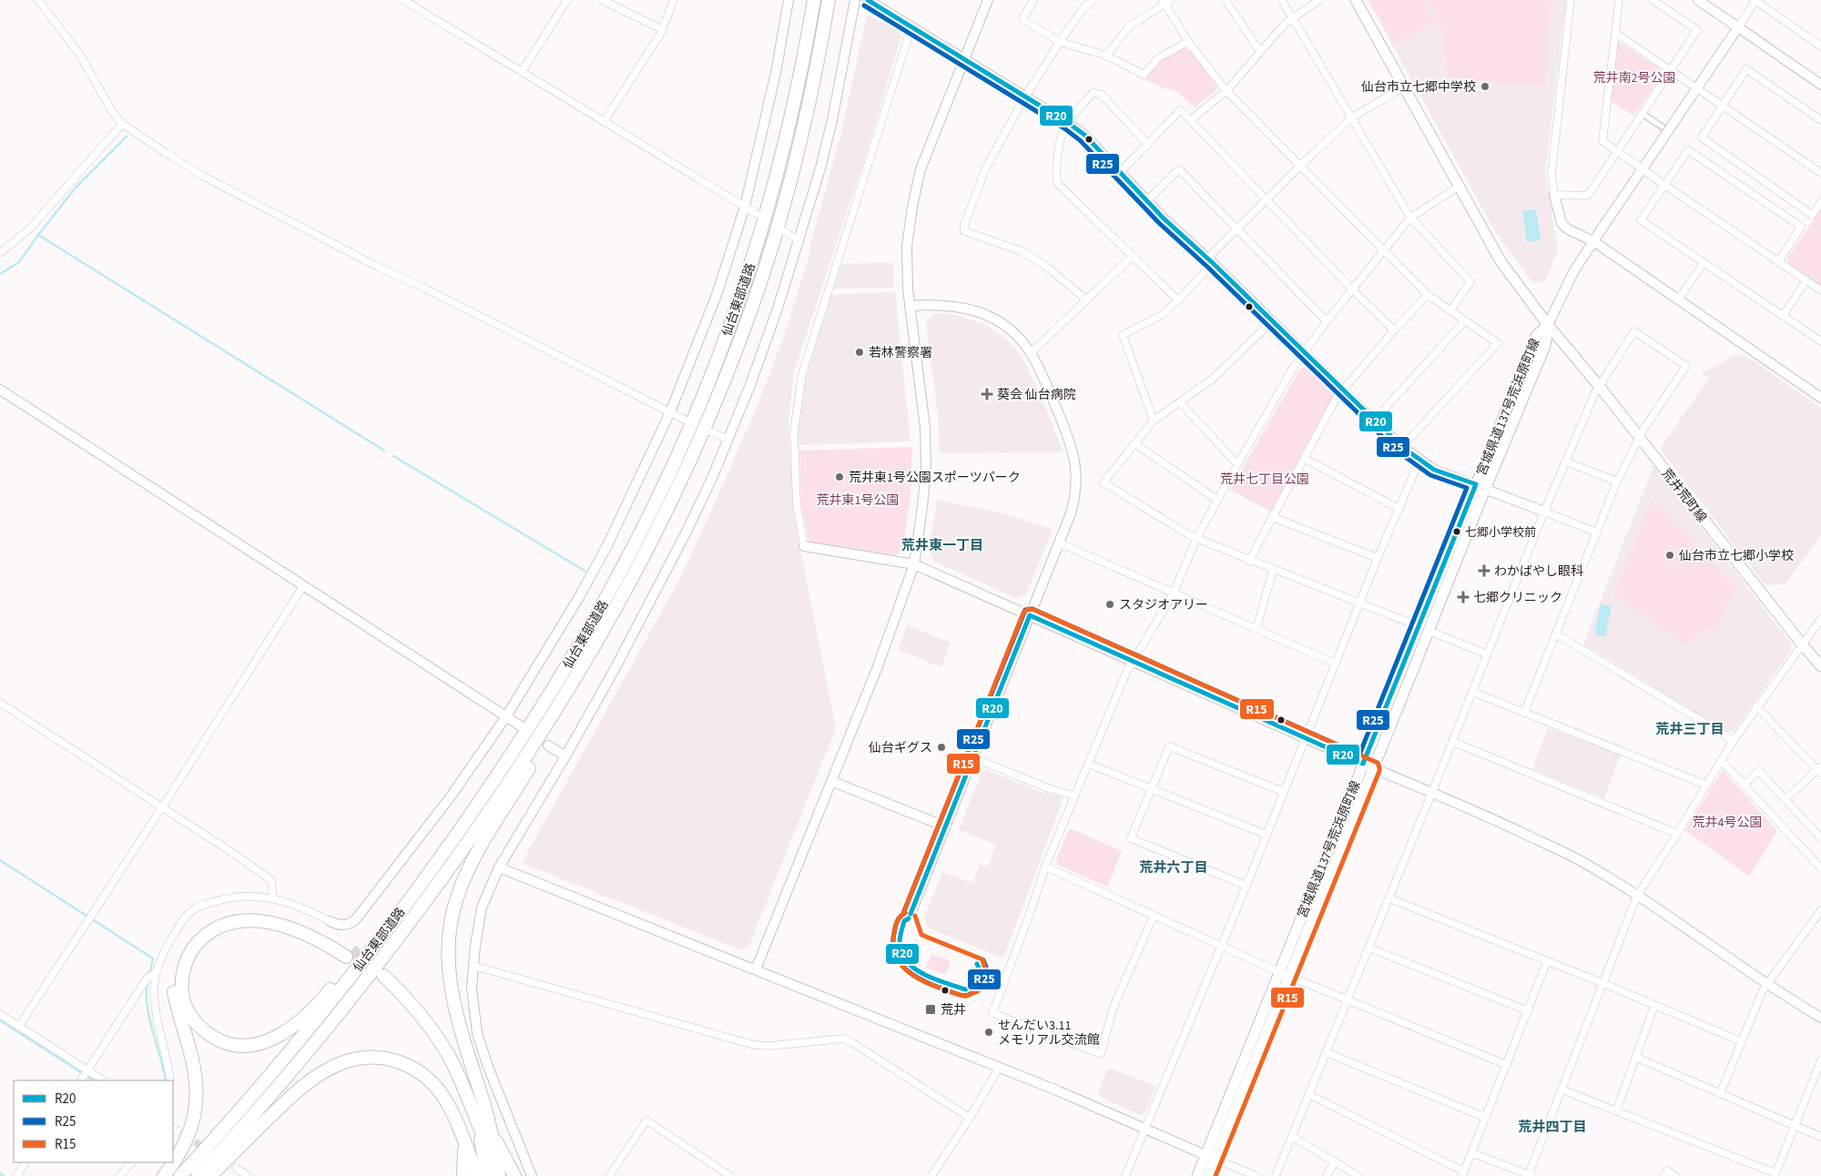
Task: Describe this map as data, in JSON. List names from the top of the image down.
{
  "streets": {
    "highway": ["仙台東部道路"],
    "main road": ["宮城県道137号荒浜原町線", "荒井荒町線"]
  },
  "crossings": [
    ["宮城県道137号荒浜原町線", "荒井荒町線"]
  ],
  "districts": [
    "荒井東一丁目",
    "荒井三丁目",
    "荒井六丁目",
    "荒井四丁目"
  ],
  "parks": [
    "荒井南2号公園",
    "荒井七丁目公園",
    "荒井東1号公園",
    "荒井4号公園"
  ],
  "places": {
    "other": [
      "仙台市立七郷中学校",
      "若林警察署",
      "荒井東1号公園スポーツパーク",
      "七郷小学校前",
      "仙台市立七郷小学校",
      "スタジオアリー",
      "仙台ギグス",
      "せんだい3.11 メモリアル交流館"
    ],
    "health": ["葵会 仙台病院", "わかばやし眼科", "七郷クリニック"],
    "transit": ["荒井"]
  },
  "lines": ["transit line R20", "transit line R25", "transit line R15"],
  "legend": ["R20", "R25", "R15"]
}
